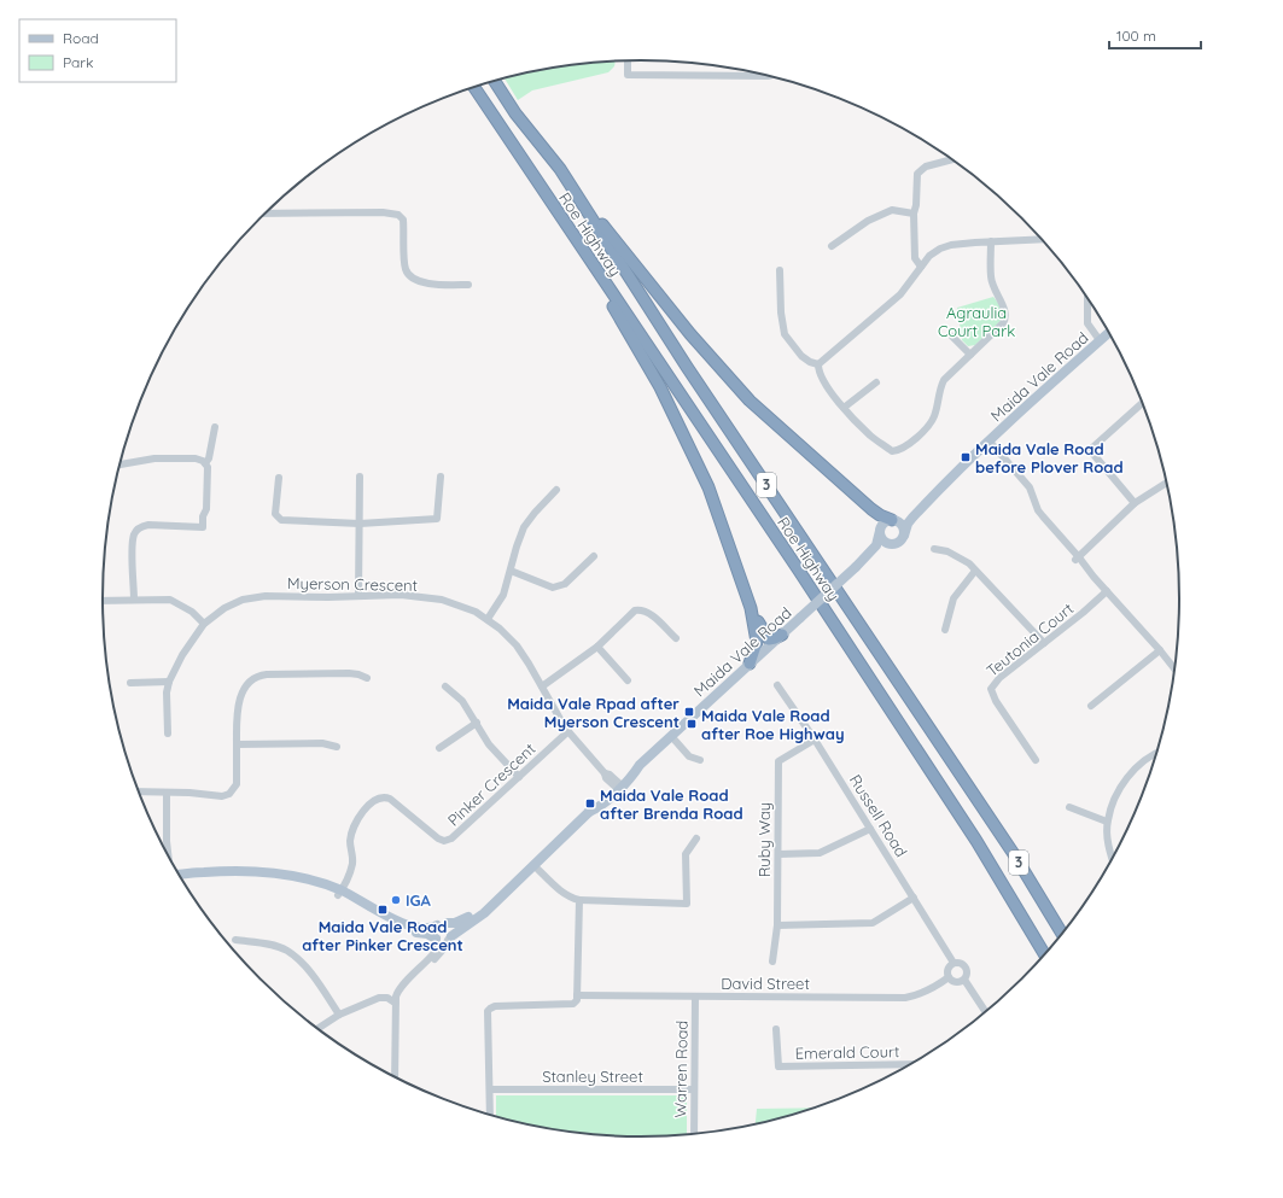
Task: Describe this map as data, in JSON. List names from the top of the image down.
{
  "streets": {
    "highway": ["Roe Highway", "3"],
    "main road": ["Maida Vale Road"],
    "street": [
      "Myerson Crescent",
      "Teutonia Court",
      "Pinker Crescent",
      "Russell Road",
      "Ruby Way",
      "David Street",
      "Emerald Court",
      "Warren Road",
      "Stanley Street"
    ]
  },
  "crossings": [
    ["Maida Vale Road", "Myerson Crescent"],
    ["Myerson Crescent", "Pinker Crescent"],
    ["Russell Road", "Ruby Way"],
    ["Russell Road", "David Street"],
    ["David Street", "Warren Road"],
    ["Warren Road", "Stanley Street"]
  ],
  "parks": ["Agraulia Court Park"],
  "places": {
    "transit": [
      "Maida Vale Road before Plover Road",
      "Maida Vale Rpad after Myerson Crescent",
      "Maida Vale Road after Roe Highway",
      "Maida Vale Road after Brenda Road",
      "Maida Vale Road after Pinker Crescent"
    ],
    "other": ["IGA"]
  },
  "legend": ["Road", "Park"],
  "scale_bar": "100 m"
}
